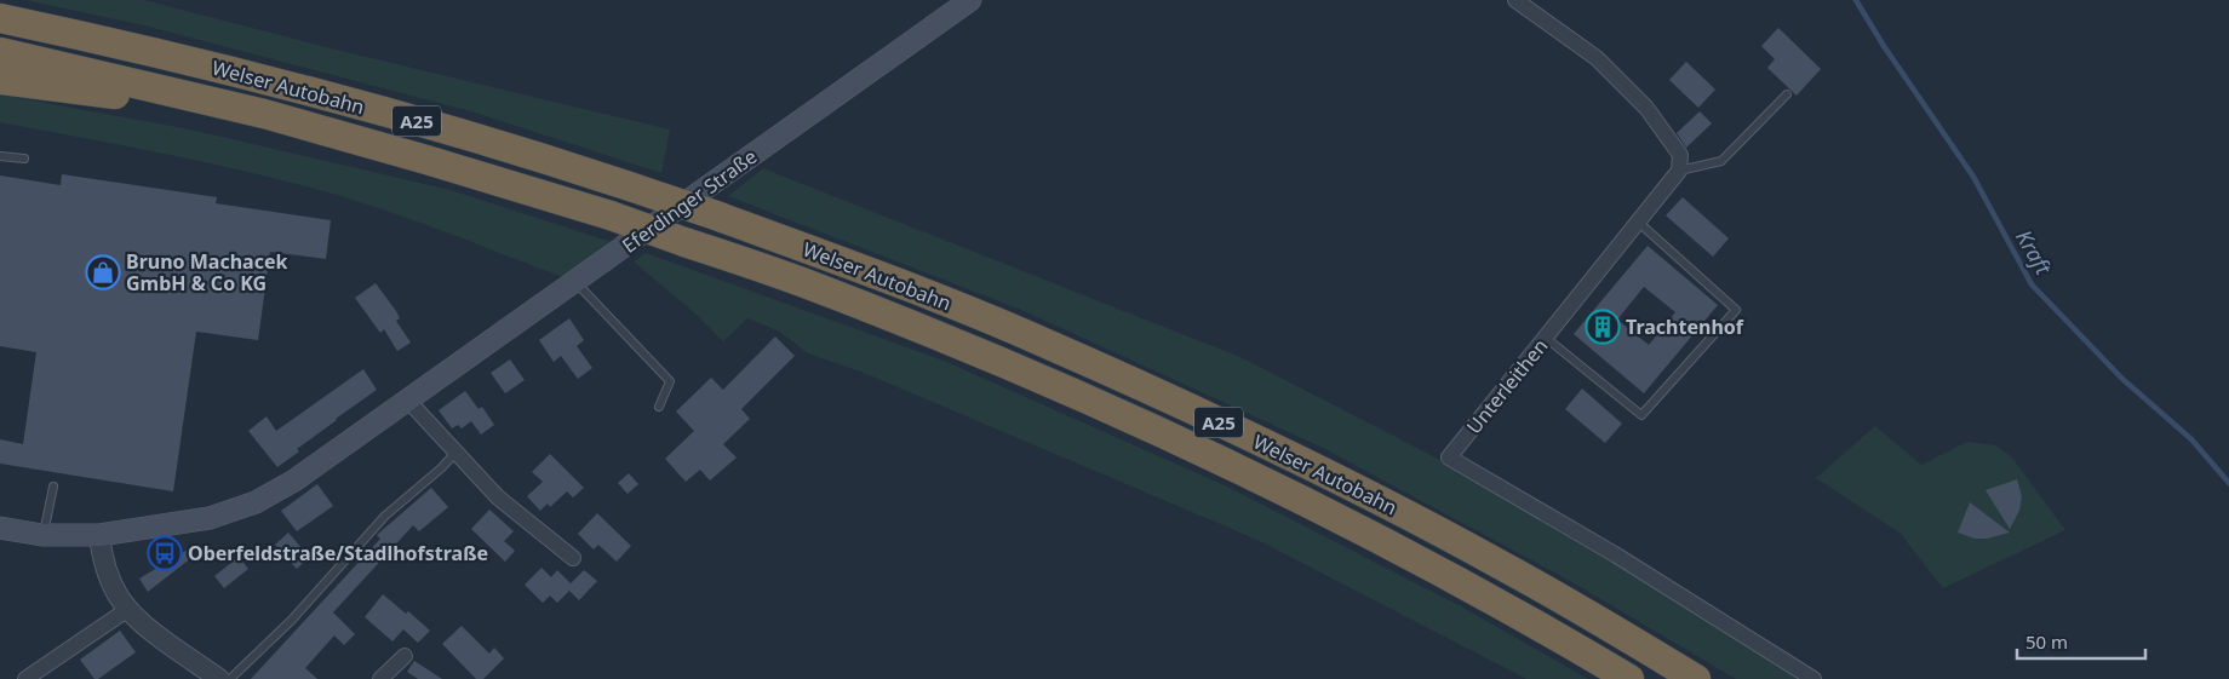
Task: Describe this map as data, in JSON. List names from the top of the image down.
{
  "streets": {
    "highway": ["Welser Autobahn", "A25"],
    "main road": ["Eferdinger Straße"],
    "street": ["Unterleithen"]
  },
  "water": ["Kraft"],
  "places": {
    "shop": ["Bruno Machacek GmbH & Co KG"],
    "building": ["Trachtenhof"],
    "bus stop": ["Oberfeldstraße/Stadlhofstraße"]
  },
  "scale_bar": "50 m"
}
